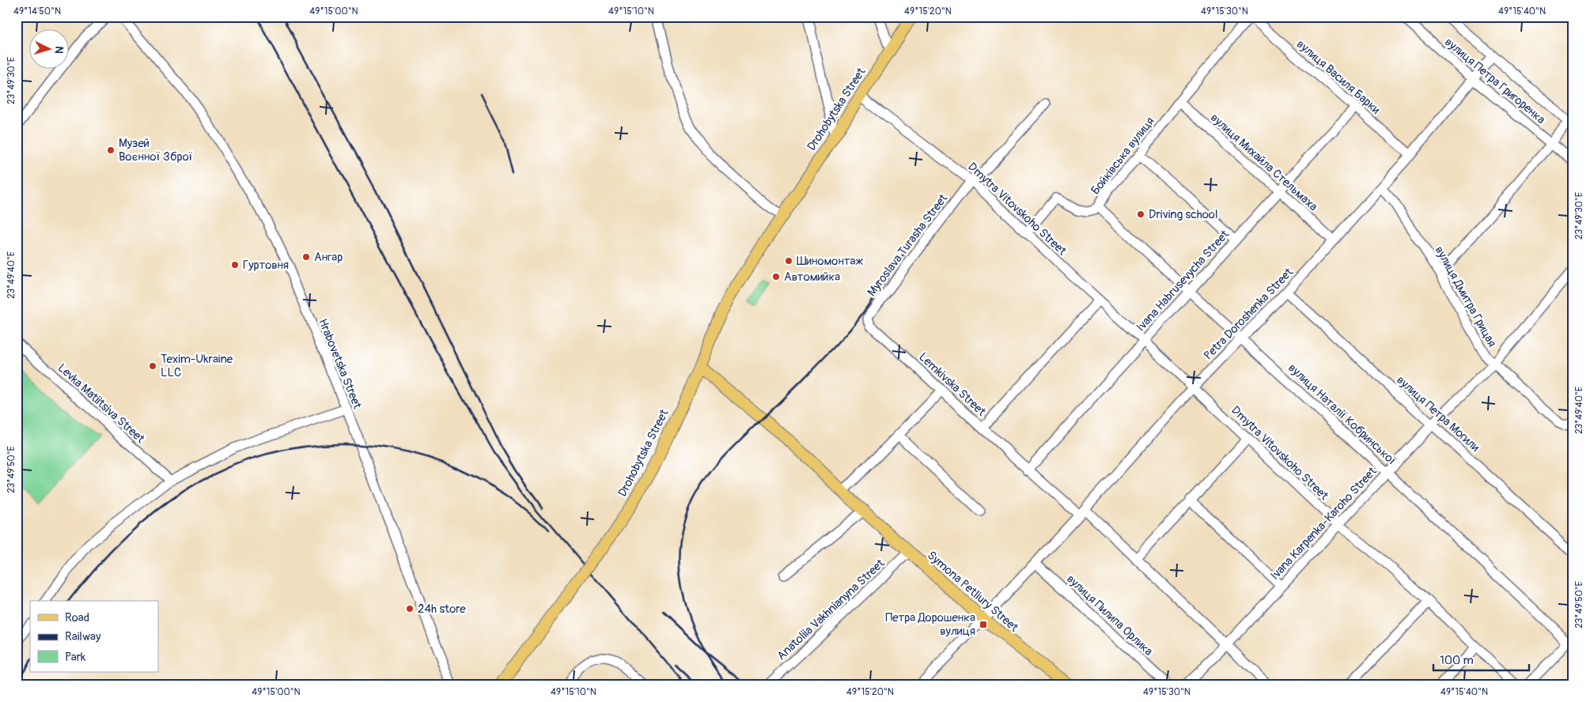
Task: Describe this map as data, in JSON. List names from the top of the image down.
{
  "streets": {
    "main road": ["Drohobytska Street", "Symona Petliury Street"],
    "street": [
      "вулиця Василя Барки",
      "вулиця Петра Григоренка",
      "Бойківська вулиця",
      "вулиця Михайла Стельмаха",
      "Dmytra Vitovskoho Street",
      "Myroslava Turasha Street",
      "Ivana Habrusevycha Street",
      "вулиця Дмитра Грицая",
      "Petra Doroshenka Street",
      "Hrabovetska Street",
      "Lemkivska Street",
      "Levka Matiitsiva Street",
      "вулиця Петра Могили",
      "вулиця Наталії Кобринської",
      "Ivana Karpenka-Karoho Street",
      "Anatoliia Vakhnianyna Street",
      "вулиця Пилипа Орлика"
    ]
  },
  "crossings": [
    ["вулиця Василя Барки", "Бойківська вулиця"],
    ["вулиця Василя Барки", "Ivana Habrusevycha Street"],
    ["вулиця Василя Барки", "Petra Doroshenka Street"],
    ["вулиця Петра Григоренка", "Petra Doroshenka Street"],
    ["Drohobytska Street", "Dmytra Vitovskoho Street"],
    ["Drohobytska Street", "Symona Petliury Street"],
    ["Бойківська вулиця", "вулиця Михайла Стельмаха"],
    ["Бойківська вулиця", "Dmytra Vitovskoho Street"],
    ["Бойківська вулиця", "вулиця Наталії Кобринської"],
    ["вулиця Михайла Стельмаха", "Ivana Habrusevycha Street"],
    ["вулиця Михайла Стельмаха", "Petra Doroshenka Street"],
    ["Dmytra Vitovskoho Street", "Myroslava Turasha Street"],
    ["Dmytra Vitovskoho Street", "Ivana Habrusevycha Street"],
    ["Dmytra Vitovskoho Street", "Petra Doroshenka Street"],
    ["Dmytra Vitovskoho Street", "Lemkivska Street"],
    ["Dmytra Vitovskoho Street", "Ivana Karpenka-Karoho Street"],
    ["Myroslava Turasha Street", "Lemkivska Street"],
    ["Ivana Habrusevycha Street", "Lemkivska Street"],
    ["Ivana Habrusevycha Street", "вулиця Наталії Кобринської"],
    ["вулиця Дмитра Грицая", "Petra Doroshenka Street"],
    ["вулиця Дмитра Грицая", "Ivana Karpenka-Karoho Street"],
    ["Petra Doroshenka Street", "Lemkivska Street"],
    ["Petra Doroshenka Street", "вулиця Петра Могили"],
    ["Petra Doroshenka Street", "вулиця Наталії Кобринської"],
    ["Petra Doroshenka Street", "Symona Petliury Street"],
    ["Petra Doroshenka Street", "вулиця Пилипа Орлика"],
    ["Lemkivska Street", "Ivana Karpenka-Karoho Street"],
    ["вулиця Петра Могили", "Ivana Karpenka-Karoho Street"],
    ["вулиця Наталії Кобринської", "Ivana Karpenka-Karoho Street"],
    ["Symona Petliury Street", "Anatoliia Vakhnianyna Street"]
  ],
  "places": {
    "other": [
      "Музей Воєнної Зброї",
      "Driving school",
      "Ангар",
      "Шиномонтаж",
      "Гуртовня",
      "Автомийка",
      "Texim-Ukraine LLC",
      "24h store"
    ],
    "transit": ["Петра Дорошенка вулиця"]
  },
  "legend": ["Road", "Railway", "Park"],
  "scale_bar": "100 m",
  "north": "right",
  "coordinates": [
    "49°14'50\"N",
    "49°15'00\"N",
    "49°15'10\"N",
    "49°15'20\"N",
    "49°15'30\"N",
    "49°15'40\"N",
    "23°49'30\"E",
    "23°49'40\"E",
    "23°49'50\"E"
  ]
}
